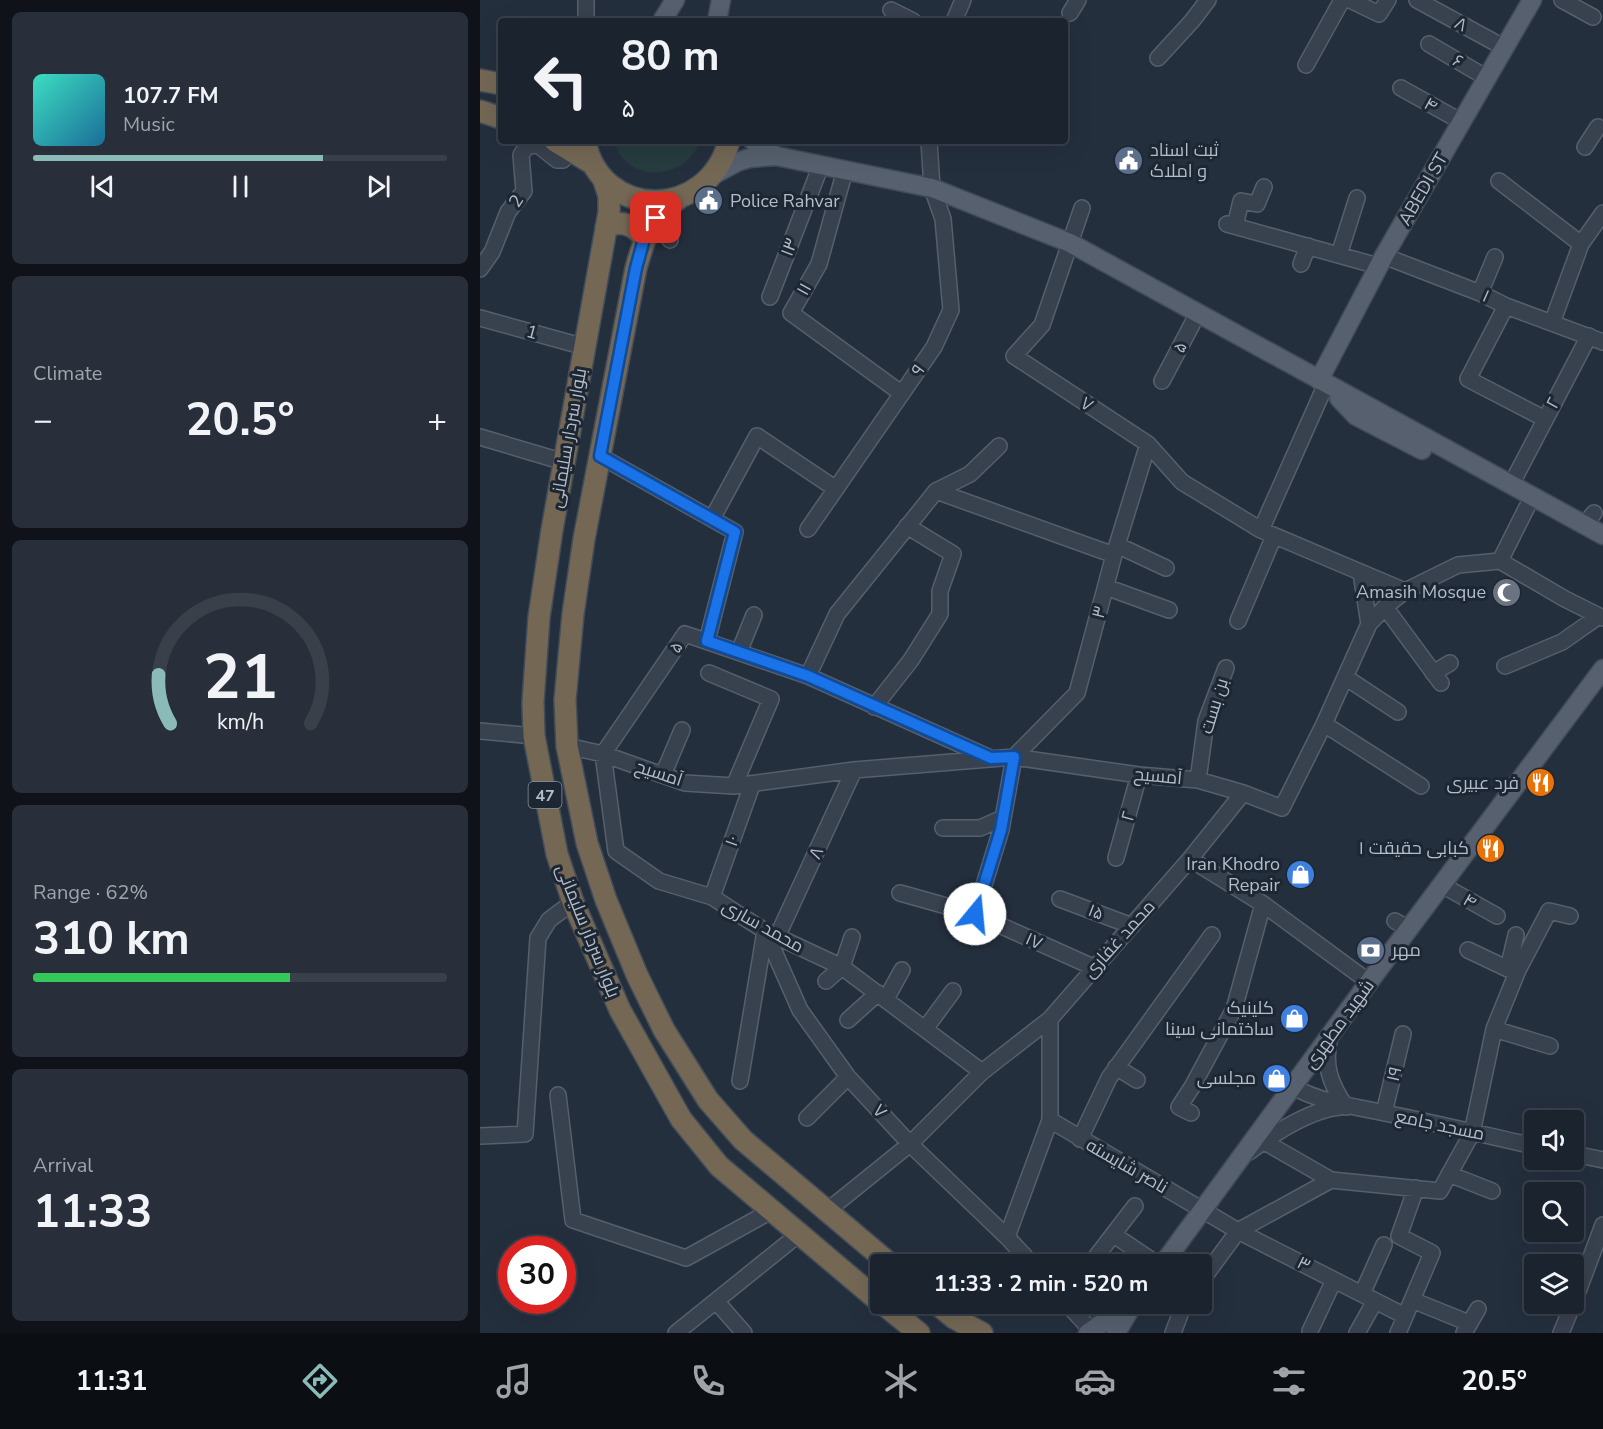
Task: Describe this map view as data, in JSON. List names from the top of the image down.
{
  "streets": {
    "highway": ["بلوار سردار سلیمانی", "47"],
    "main road": ["ABEDI ST", "شهید مطهری"],
    "street": [
      "۸",
      "۶",
      "۴",
      "2",
      "۱۳",
      "۱۱",
      "۱",
      "1",
      "۵",
      "۹",
      "۲",
      "۷",
      "۳",
      "بن بست",
      "آمسیح",
      "۱۰",
      "۱۵",
      "محمد ساری",
      "محمد غفاری",
      "۱۷",
      "۱۹",
      "مسجد جامع",
      "ناصر شایسته"
    ]
  },
  "crossings": [
    ["۸", "ABEDI ST"],
    ["۸", "۷"],
    ["۸", "آمسیح"],
    ["۸", "محمد ساری"],
    ["۶", "ABEDI ST"],
    ["۴", "ABEDI ST"],
    ["۴", "شهید مطهری"],
    ["ABEDI ST", "۱"],
    ["2", "47"],
    ["۱۱", "۹"],
    ["۱", "۲"],
    ["1", "بلوار سردار سلیمانی"],
    ["۵", "آمسیح"],
    ["۵", "محمد ساری"],
    ["۲", "آمسیح"],
    ["۷", "۳"],
    ["۷", "آمسیح"],
    ["۷", "محمد ساری"],
    ["۷", "محمد غفاری"],
    ["بلوار سردار سلیمانی", "آمسیح"],
    ["بلوار سردار سلیمانی", "47"],
    ["بلوار سردار سلیمانی", "محمد غفاری"],
    ["۳", "آمسیح"],
    ["۳", "شهید مطهری"],
    ["۳", "ناصر شایسته"],
    ["بن بست", "آمسیح"],
    ["آمسیح", "۱۰"],
    ["آمسیح", "محمد ساری"],
    ["آمسیح", "محمد غفاری"],
    ["۱۰", "محمد ساری"],
    ["۱۵", "محمد غفاری"],
    ["محمد ساری", "محمد غفاری"],
    ["محمد غفاری", "۱۷"],
    ["شهید مطهری", "ناصر شایسته"],
    ["۱۹", "مسجد جامع"]
  ],
  "places": {
    "public building": ["ثبت اسناد و املاک", "Police Rahvar"],
    "mosque": ["Amasih Mosque"],
    "restaurant": ["فرد عبیری", "کبابی حقیقت ۱"],
    "shop": ["Iran Khodro Repair", "کلینیک ساختمانی سینا", "مجلسی"],
    "bank": ["مهر"]
  },
  "page": {
    "turn": ["80 m", "۵"],
    "song": ["107.7 FM", "Music"],
    "tile": [
      "Climate",
      ["Range · 62%", "310 km"],
      ["Arrival", "11:33"]
    ],
    "heat": ["−", "20.5°", "+"],
    "limit": "30",
    "trip": "11:33 · 2 min · 520 m",
    "tabs": ["11:31", "20.5°"],
    "gauge": ["21", "km/h"]
  }
}
